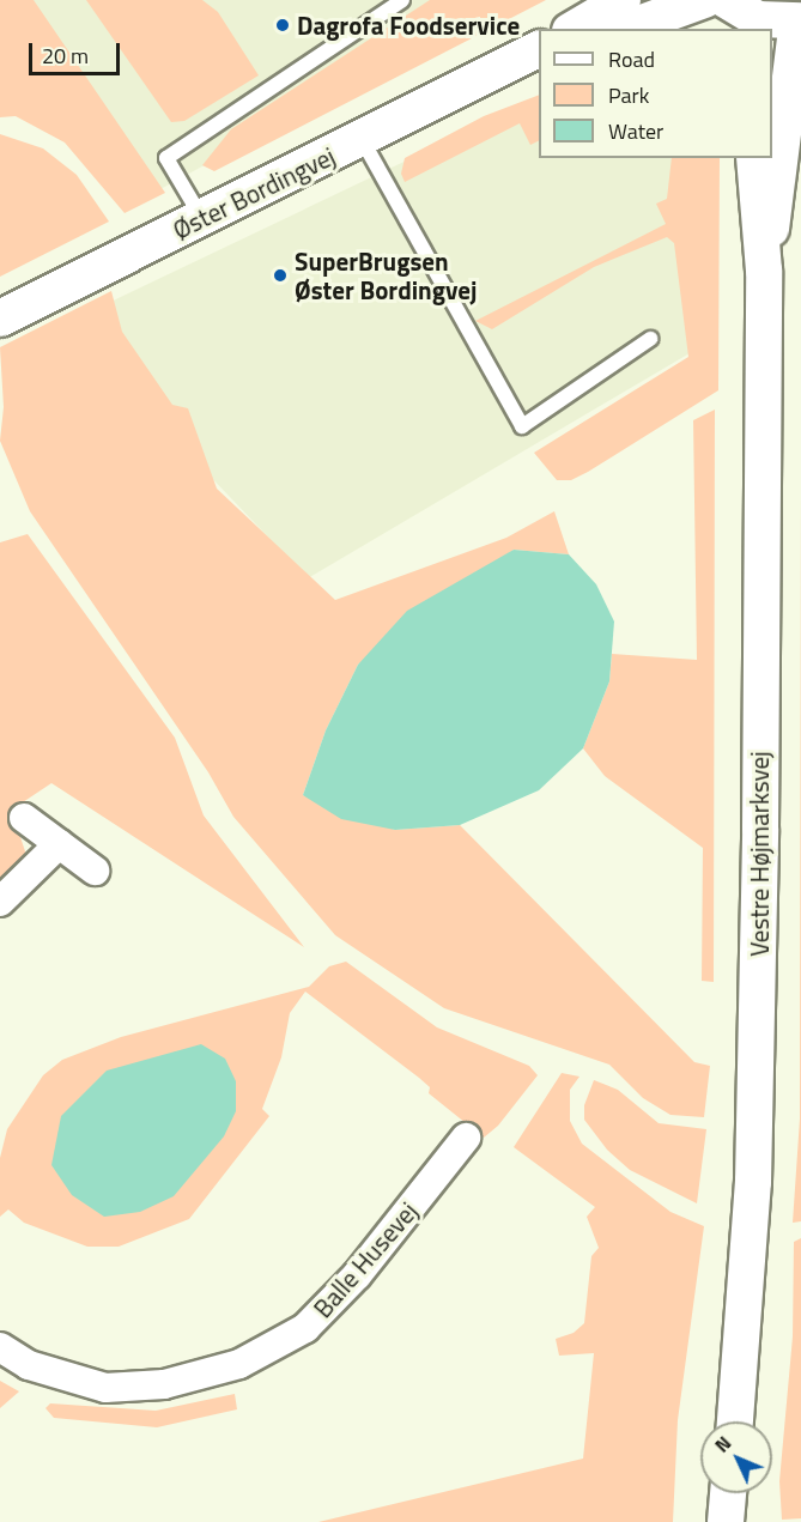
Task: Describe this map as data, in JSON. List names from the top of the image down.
{
  "streets": {
    "street": ["Øster Bordingvej", "Vestre Højmarksvej", "Balle Husevej"]
  },
  "places": ["Dagrofa Foodservice", "SuperBrugsen Øster Bordingvej"],
  "legend": ["Road", "Park", "Water"],
  "scale_bar": "20 m",
  "north": "top left"
}
